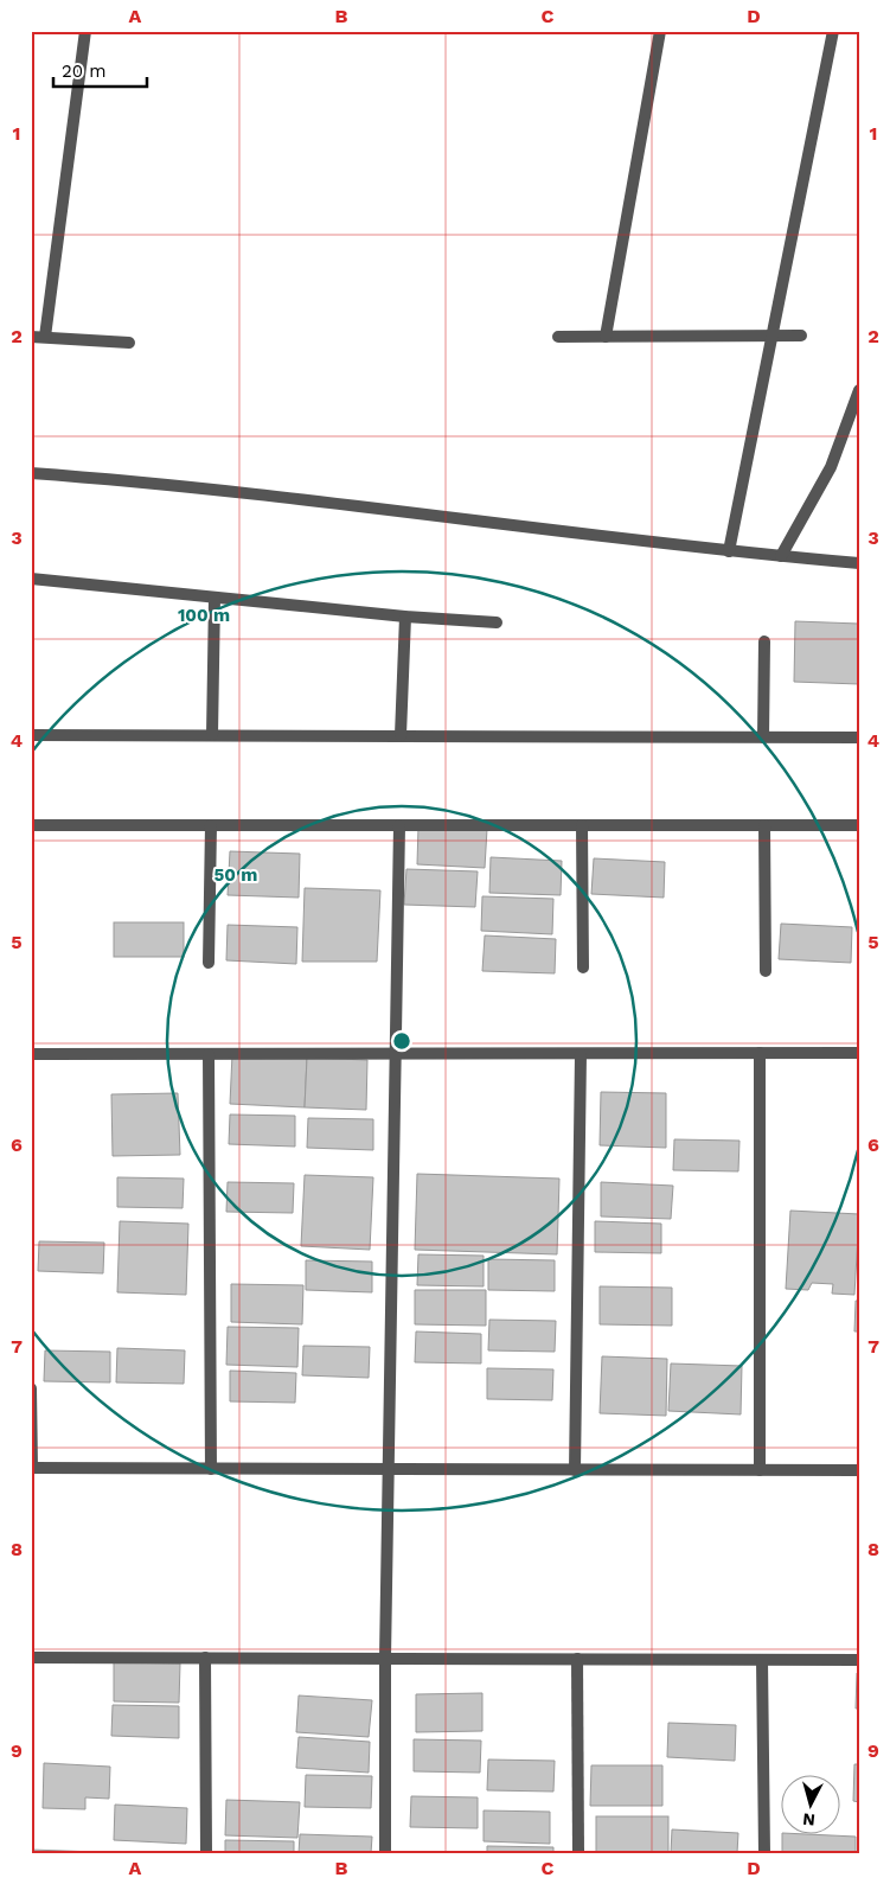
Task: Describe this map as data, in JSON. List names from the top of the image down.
{
  "scale_bar": "20 m",
  "north": "bottom",
  "grid": {
    "columns": [
      "A",
      "B",
      "C",
      "D"
    ],
    "rows": [
      "1",
      "2",
      "3",
      "4",
      "5",
      "6",
      "7",
      "8",
      "9"
    ]
  },
  "rings": ["100 m", "50 m"]
}
